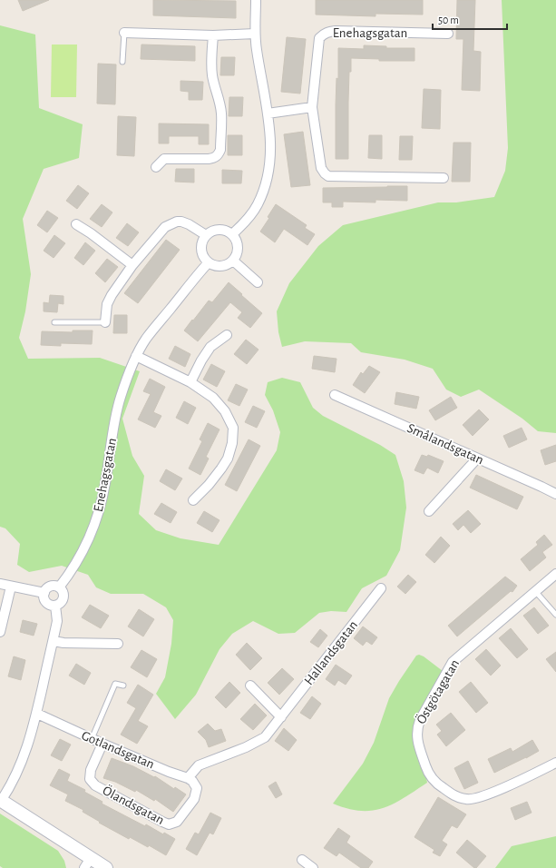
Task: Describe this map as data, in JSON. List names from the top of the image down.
{
  "streets": {
    "street": [
      "Enehagsgatan",
      "Smålandsgatan",
      "Hallandsgatan",
      "Östgötagatan",
      "Gotlandsgatan",
      "Ölandsgatan"
    ]
  },
  "crossings": [
    ["Hallandsgatan", "Gotlandsgatan"],
    ["Gotlandsgatan", "Ölandsgatan"]
  ],
  "scale_bar": "50 m"
}
